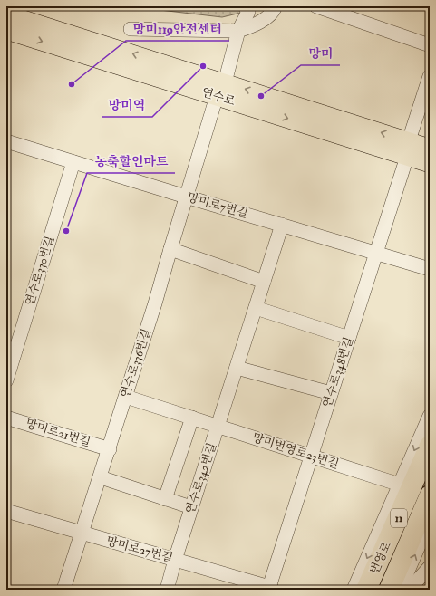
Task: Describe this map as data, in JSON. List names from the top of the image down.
{
  "streets": {
    "highway": ["11", "번영로"],
    "main road": ["연수로"],
    "street": [
      "망미로7번길",
      "연수로330번길",
      "연수로336번길",
      "연수로348번길",
      "망미로21번길",
      "망미번영로23번길",
      "연수로342번길",
      "망미로27번길"
    ]
  },
  "crossings": [
    ["연수로", "연수로336번길"],
    ["연수로", "연수로348번길"],
    ["망미로7번길", "연수로330번길"],
    ["망미로7번길", "연수로336번길"],
    ["망미로7번길", "연수로348번길"],
    ["망미로7번길", "연수로342번길"],
    ["연수로336번길", "망미로21번길"],
    ["연수로336번길", "망미번영로23번길"],
    ["연수로336번길", "망미로27번길"],
    ["연수로348번길", "망미번영로23번길"],
    ["연수로348번길", "망미로27번길"],
    ["망미번영로23번길", "연수로342번길"],
    ["연수로342번길", "망미로27번길"]
  ],
  "places": [
    "망미역",
    "망미119안전센터",
    "망미",
    "농축할인마트"
  ]
}
